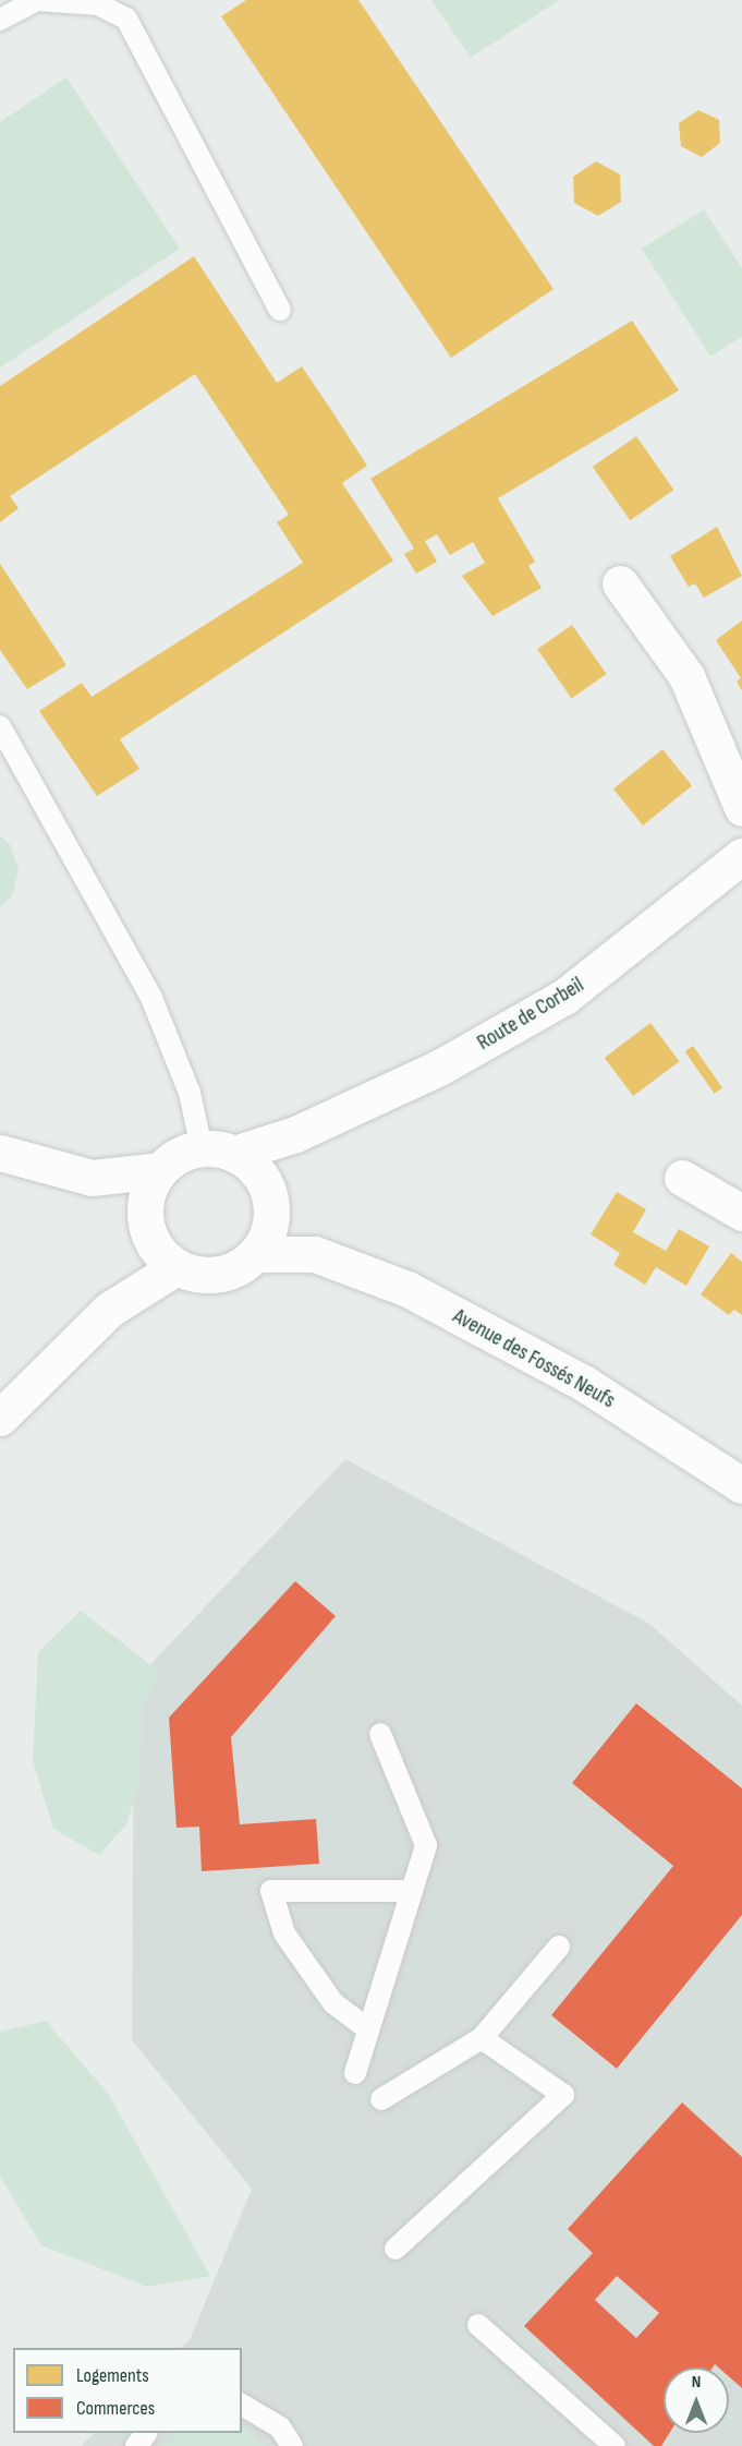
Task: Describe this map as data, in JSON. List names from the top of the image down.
{
  "streets": {
    "street": ["Route de Corbeil", "Avenue des Fossés Neufs"]
  },
  "crossings": [
    ["Route de Corbeil", "Avenue des Fossés Neufs"]
  ],
  "legend": ["Logements", "Commerces"],
  "north": "top"
}
